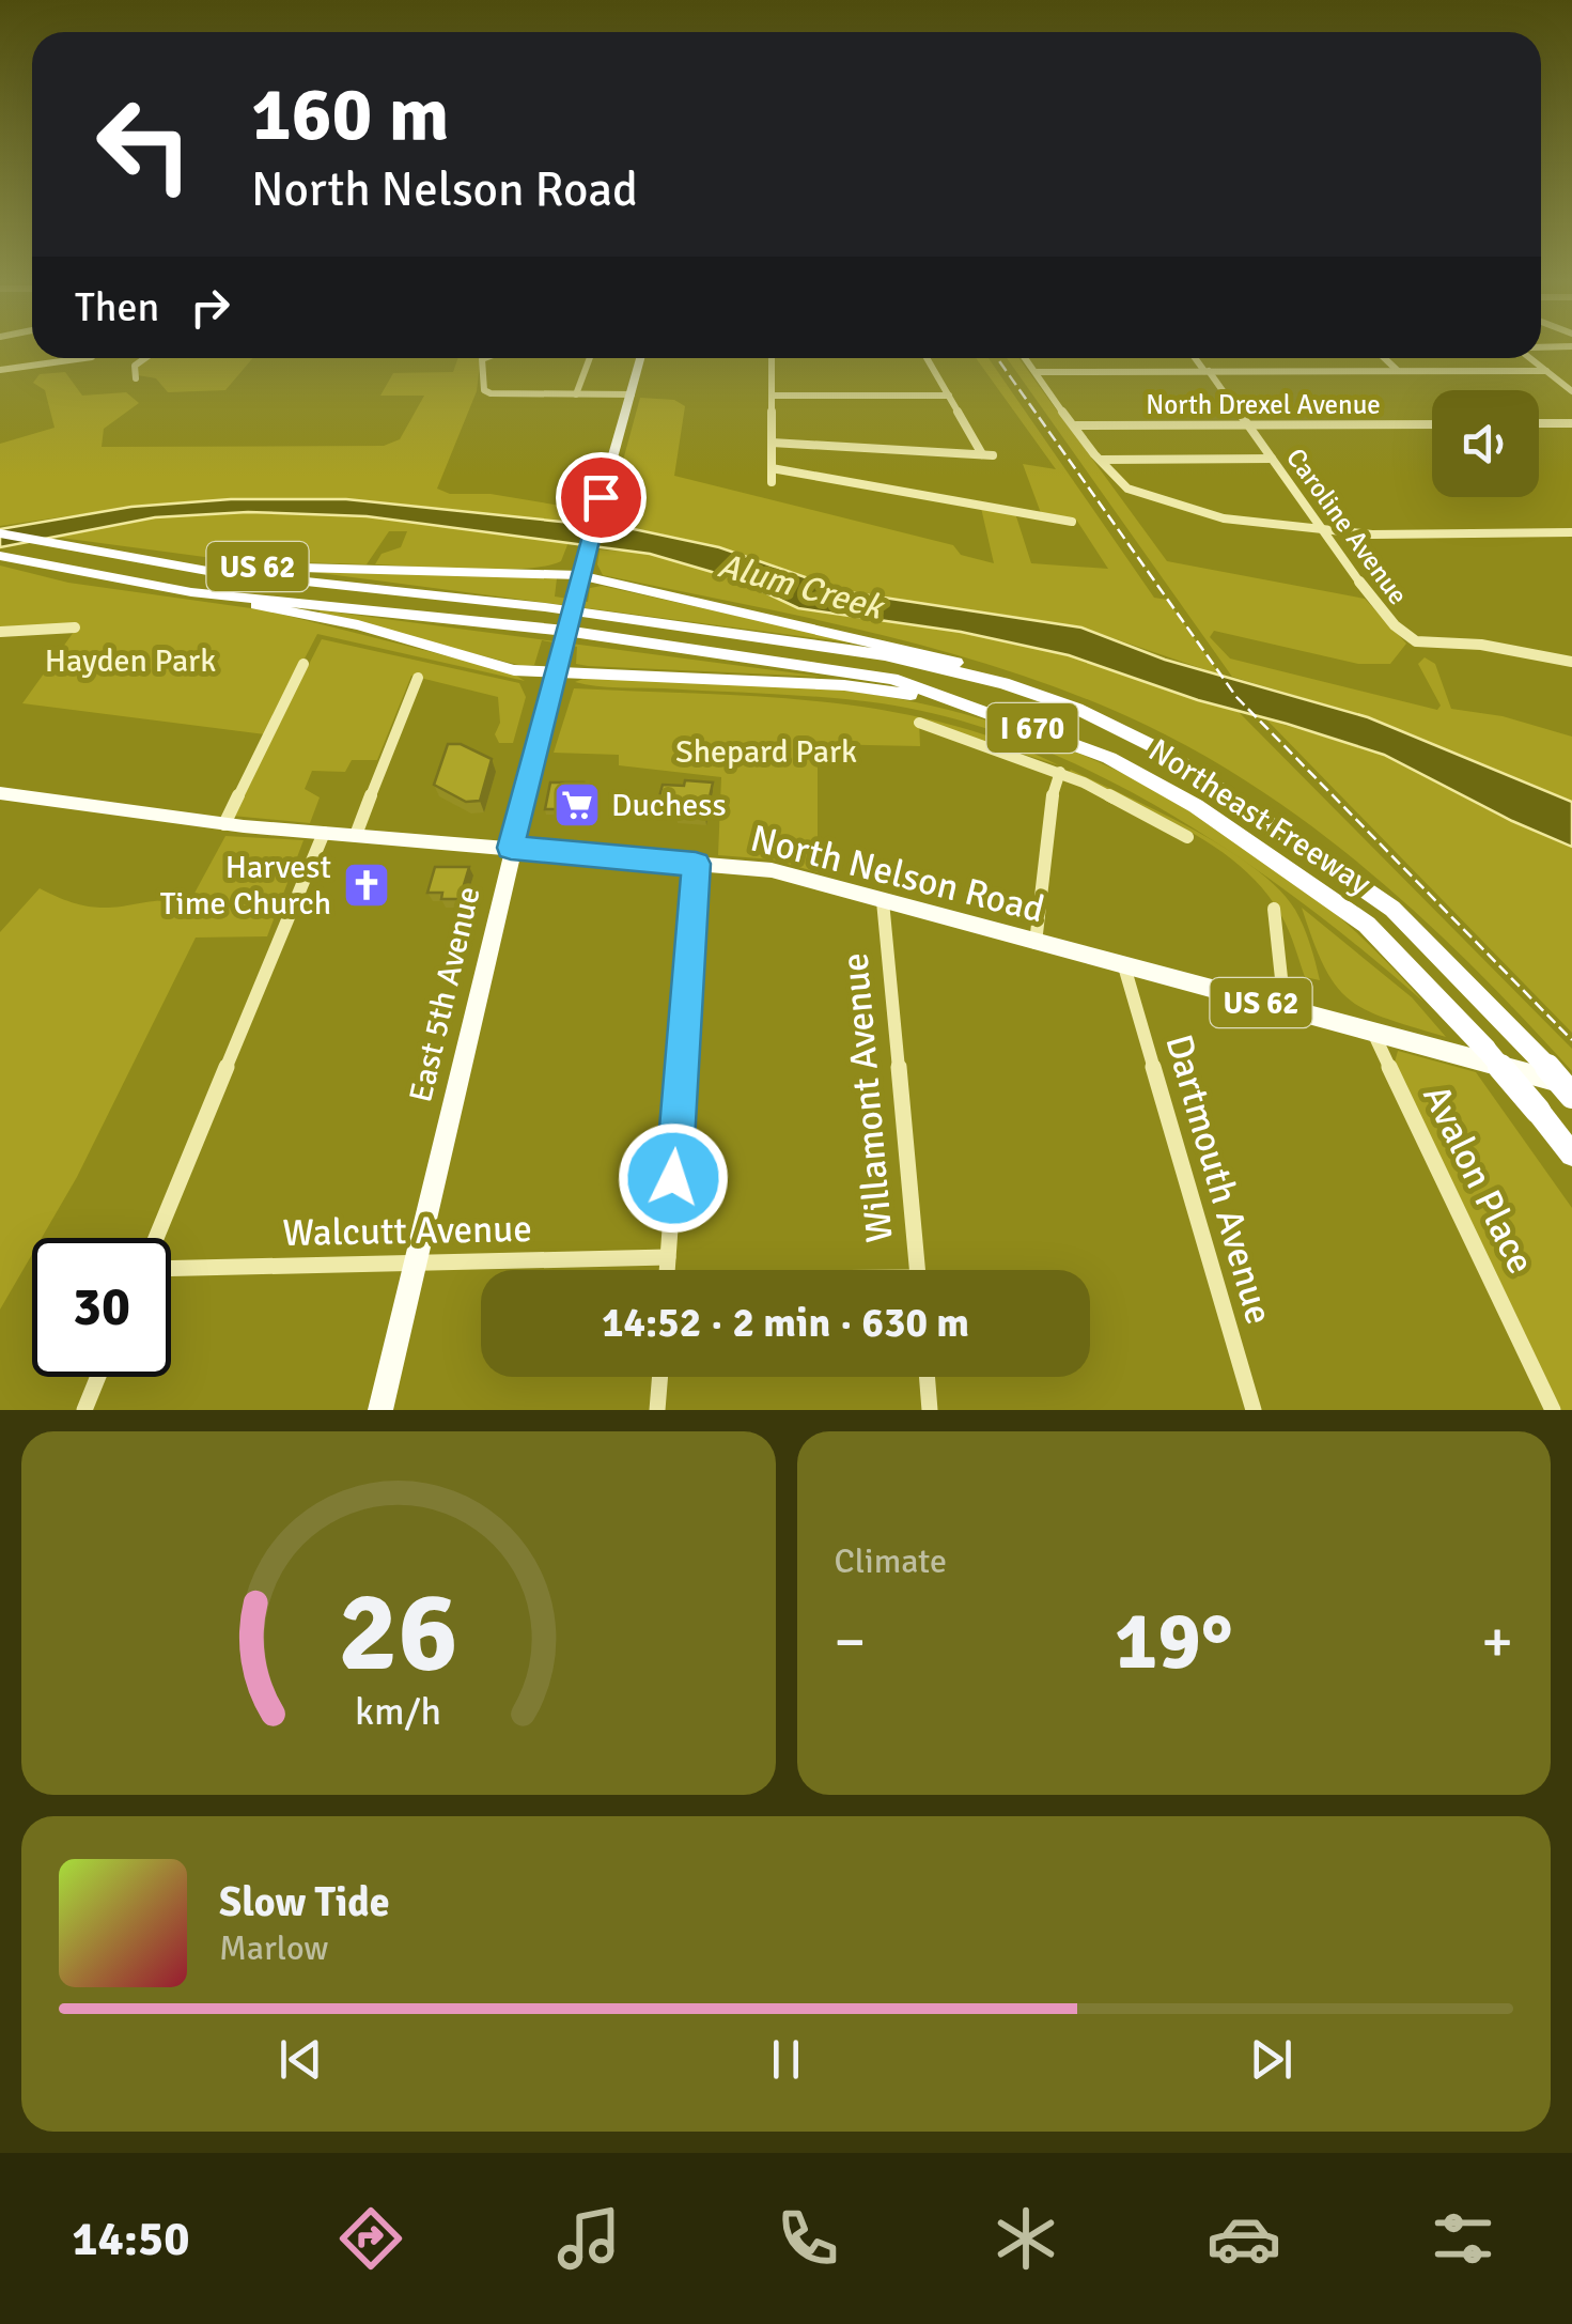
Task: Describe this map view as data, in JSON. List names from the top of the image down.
{
  "streets": {
    "highway": ["US 62", "I 670", "Northeast Freeway"],
    "main road": ["North Nelson Road", "East 5th Avenue"],
    "street": [
      "North Drexel Avenue",
      "Caroline Avenue",
      "Willamont Avenue",
      "Dartmouth Avenue",
      "Avalon Place",
      "Walcutt Avenue"
    ]
  },
  "crossings": [
    ["North Drexel Avenue", "Caroline Avenue"],
    ["US 62", "Northeast Freeway"],
    ["US 62", "East 5th Avenue"],
    ["North Nelson Road", "East 5th Avenue"],
    ["North Nelson Road", "Willamont Avenue"],
    ["North Nelson Road", "Dartmouth Avenue"],
    ["North Nelson Road", "Avalon Place"],
    ["East 5th Avenue", "Walcutt Avenue"]
  ],
  "water": ["Alum Creek"],
  "parks": ["Hayden Park", "Shepard Park"],
  "places": {
    "supermarket": ["Duchess"],
    "church": ["Harvest Time Church"]
  },
  "page": {
    "turn": ["160 m", "North Nelson Road"],
    "then": "Then",
    "limit": "30",
    "trip": "14:52 · 2 min · 630 m",
    "tile": "Climate",
    "heat": ["−", "19°", "+"],
    "song": ["Slow Tide", "Marlow"],
    "tabs": "14:50",
    "gauge": ["26", "km/h"]
  }
}
